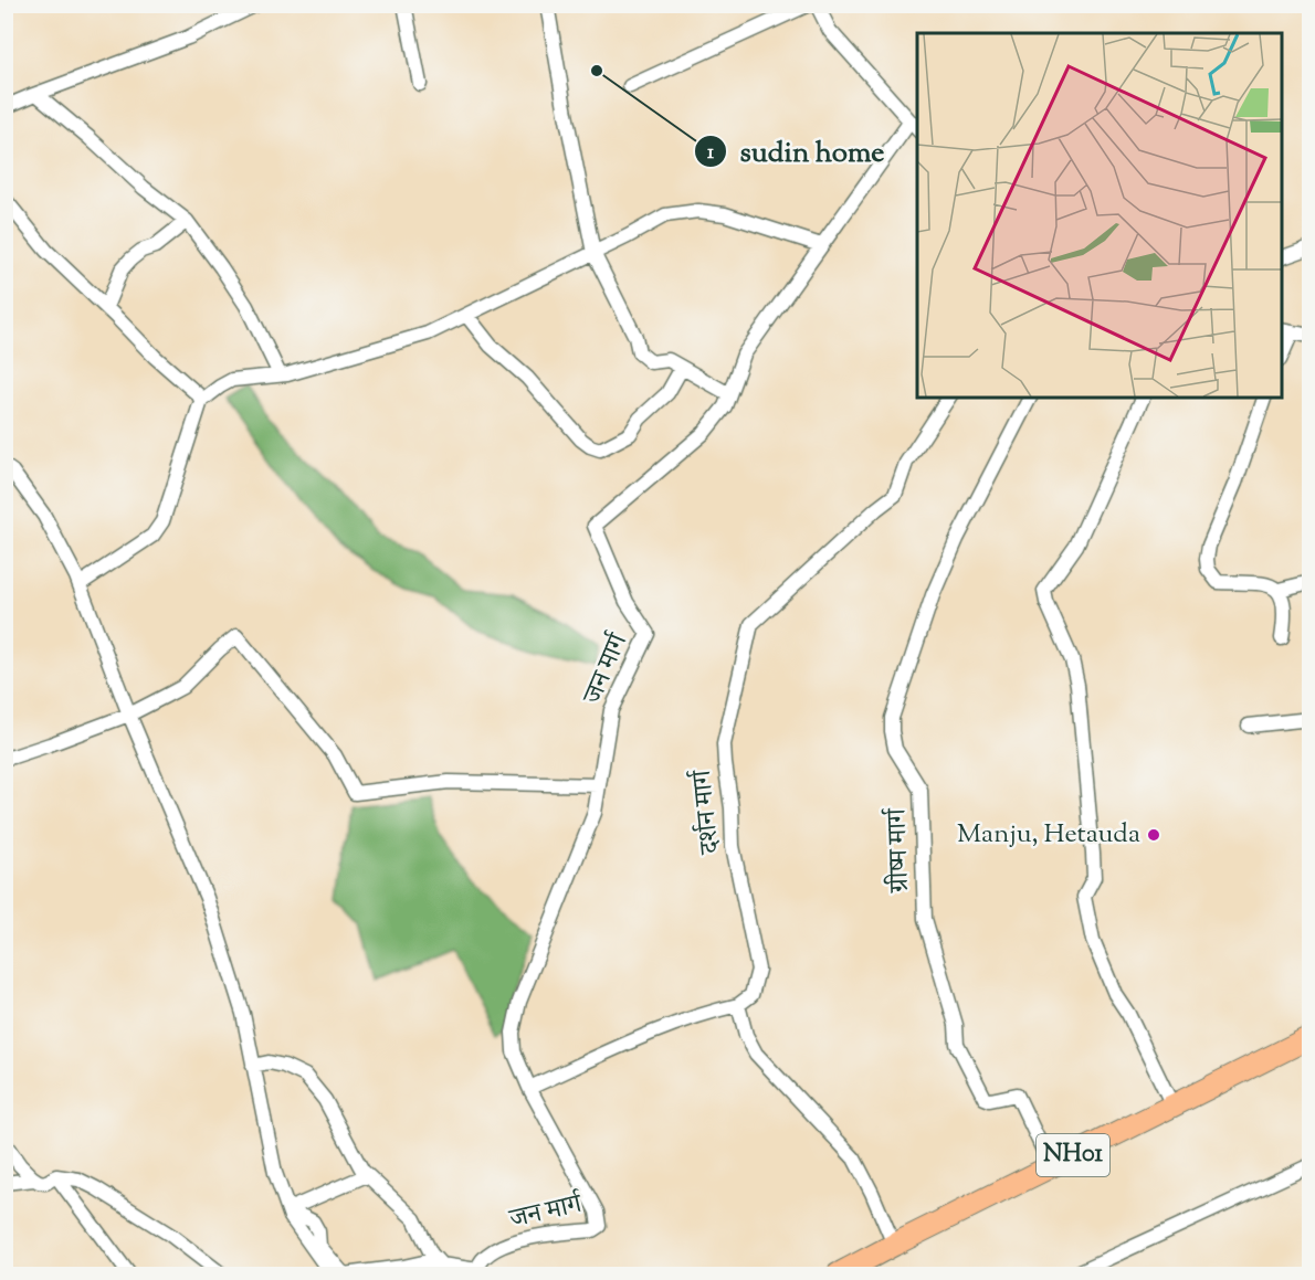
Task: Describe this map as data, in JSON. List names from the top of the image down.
{
  "streets": {
    "highway": ["NH01"],
    "street": ["जन मार्ग", "दर्शन मार्ग", "ग्रीष्म मार्ग"]
  },
  "crossings": [
    ["ग्रीष्म मार्ग", "NH01"]
  ],
  "places": ["sudin home", "Manju, Hetauda"]
}
